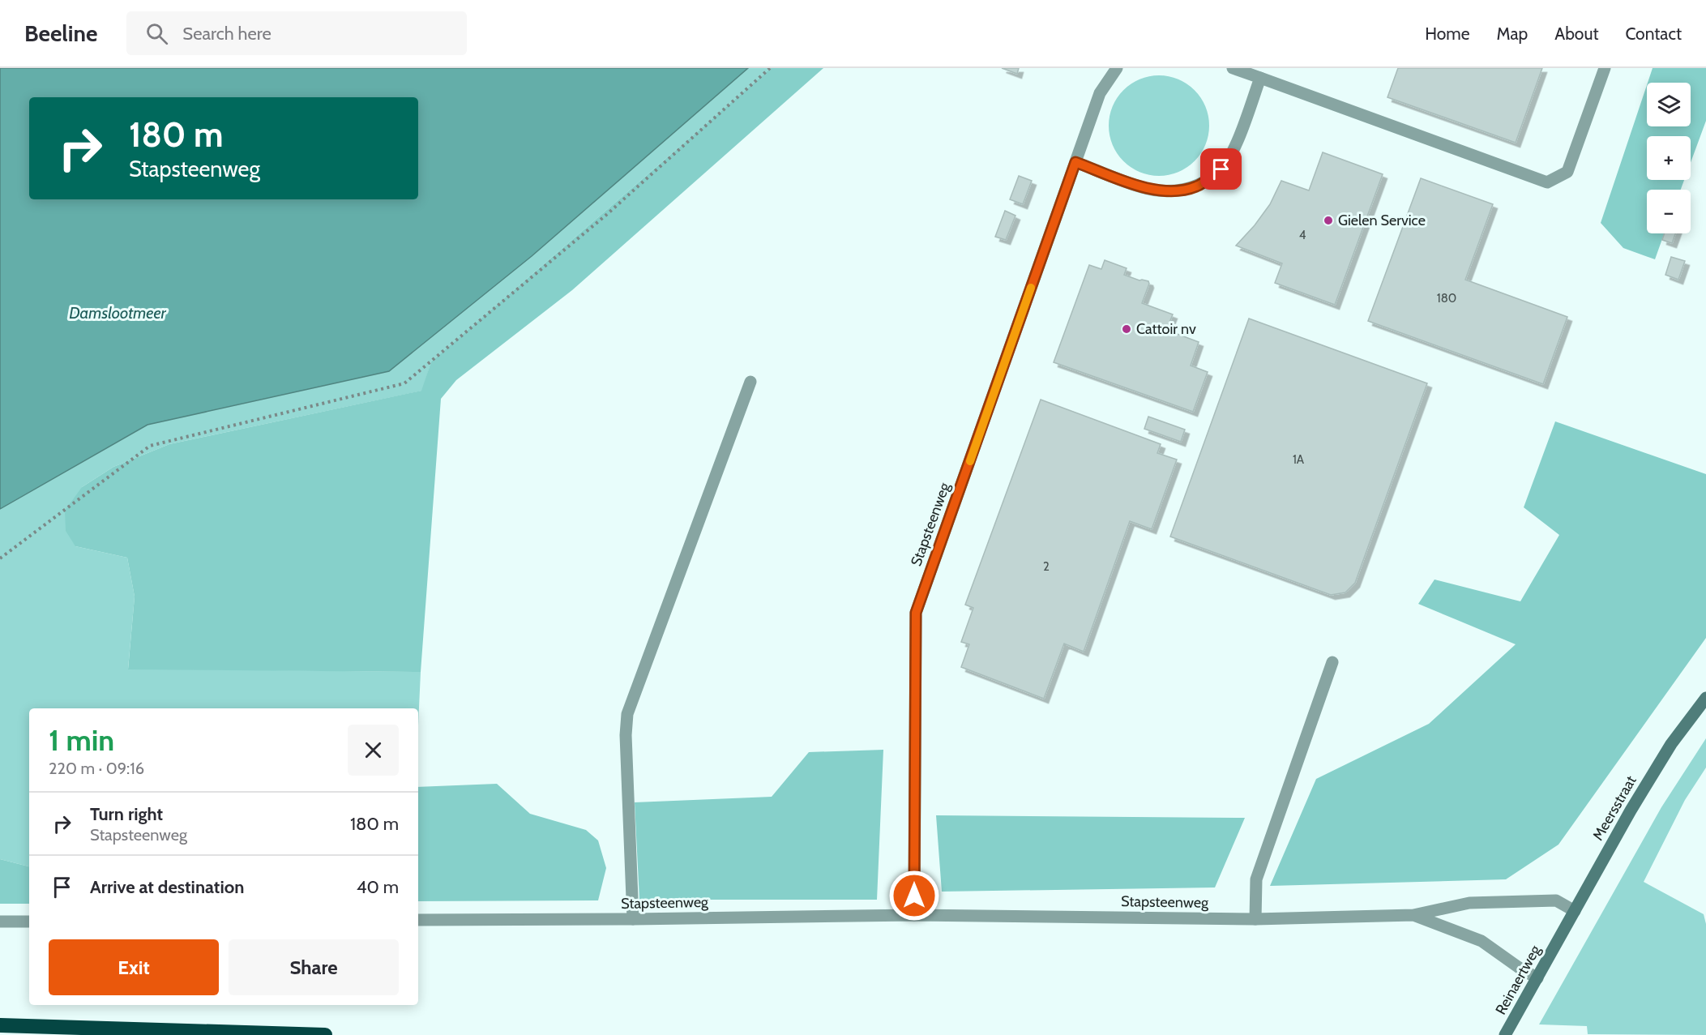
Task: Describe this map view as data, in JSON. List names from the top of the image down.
{
  "streets": {
    "main road": ["Meersstraat", "Reinaertweg"],
    "street": ["Stapsteenweg"]
  },
  "crossings": [
    ["Stapsteenweg", "Meersstraat"],
    ["Stapsteenweg", "Reinaertweg"],
    ["Meersstraat", "Reinaertweg"]
  ],
  "water": ["Damslootmeer"],
  "places": ["Gielen Service", "Cattoir nv"],
  "house_numbers": [
    "4",
    "180",
    "1A",
    "2"
  ],
  "page": {
    "header": "Beeline",
    "search": "Search here",
    "nav": [
      "Home",
      "Map",
      "About",
      "Contact"
    ],
    "map_buttons": ["+", "−"],
    "turn": ["180 m", "Stapsteenweg"],
    "heading": ["1 min", "220 m · 09:16"],
    "list": [
      {
        "name": "Turn right",
        "note": "Stapsteenweg",
        "value": "180 m"
      },
      {
        "name": "Arrive at destination",
        "value": "40 m"
      }
    ],
    "buttons": ["Exit", "Share"]
  }
}
